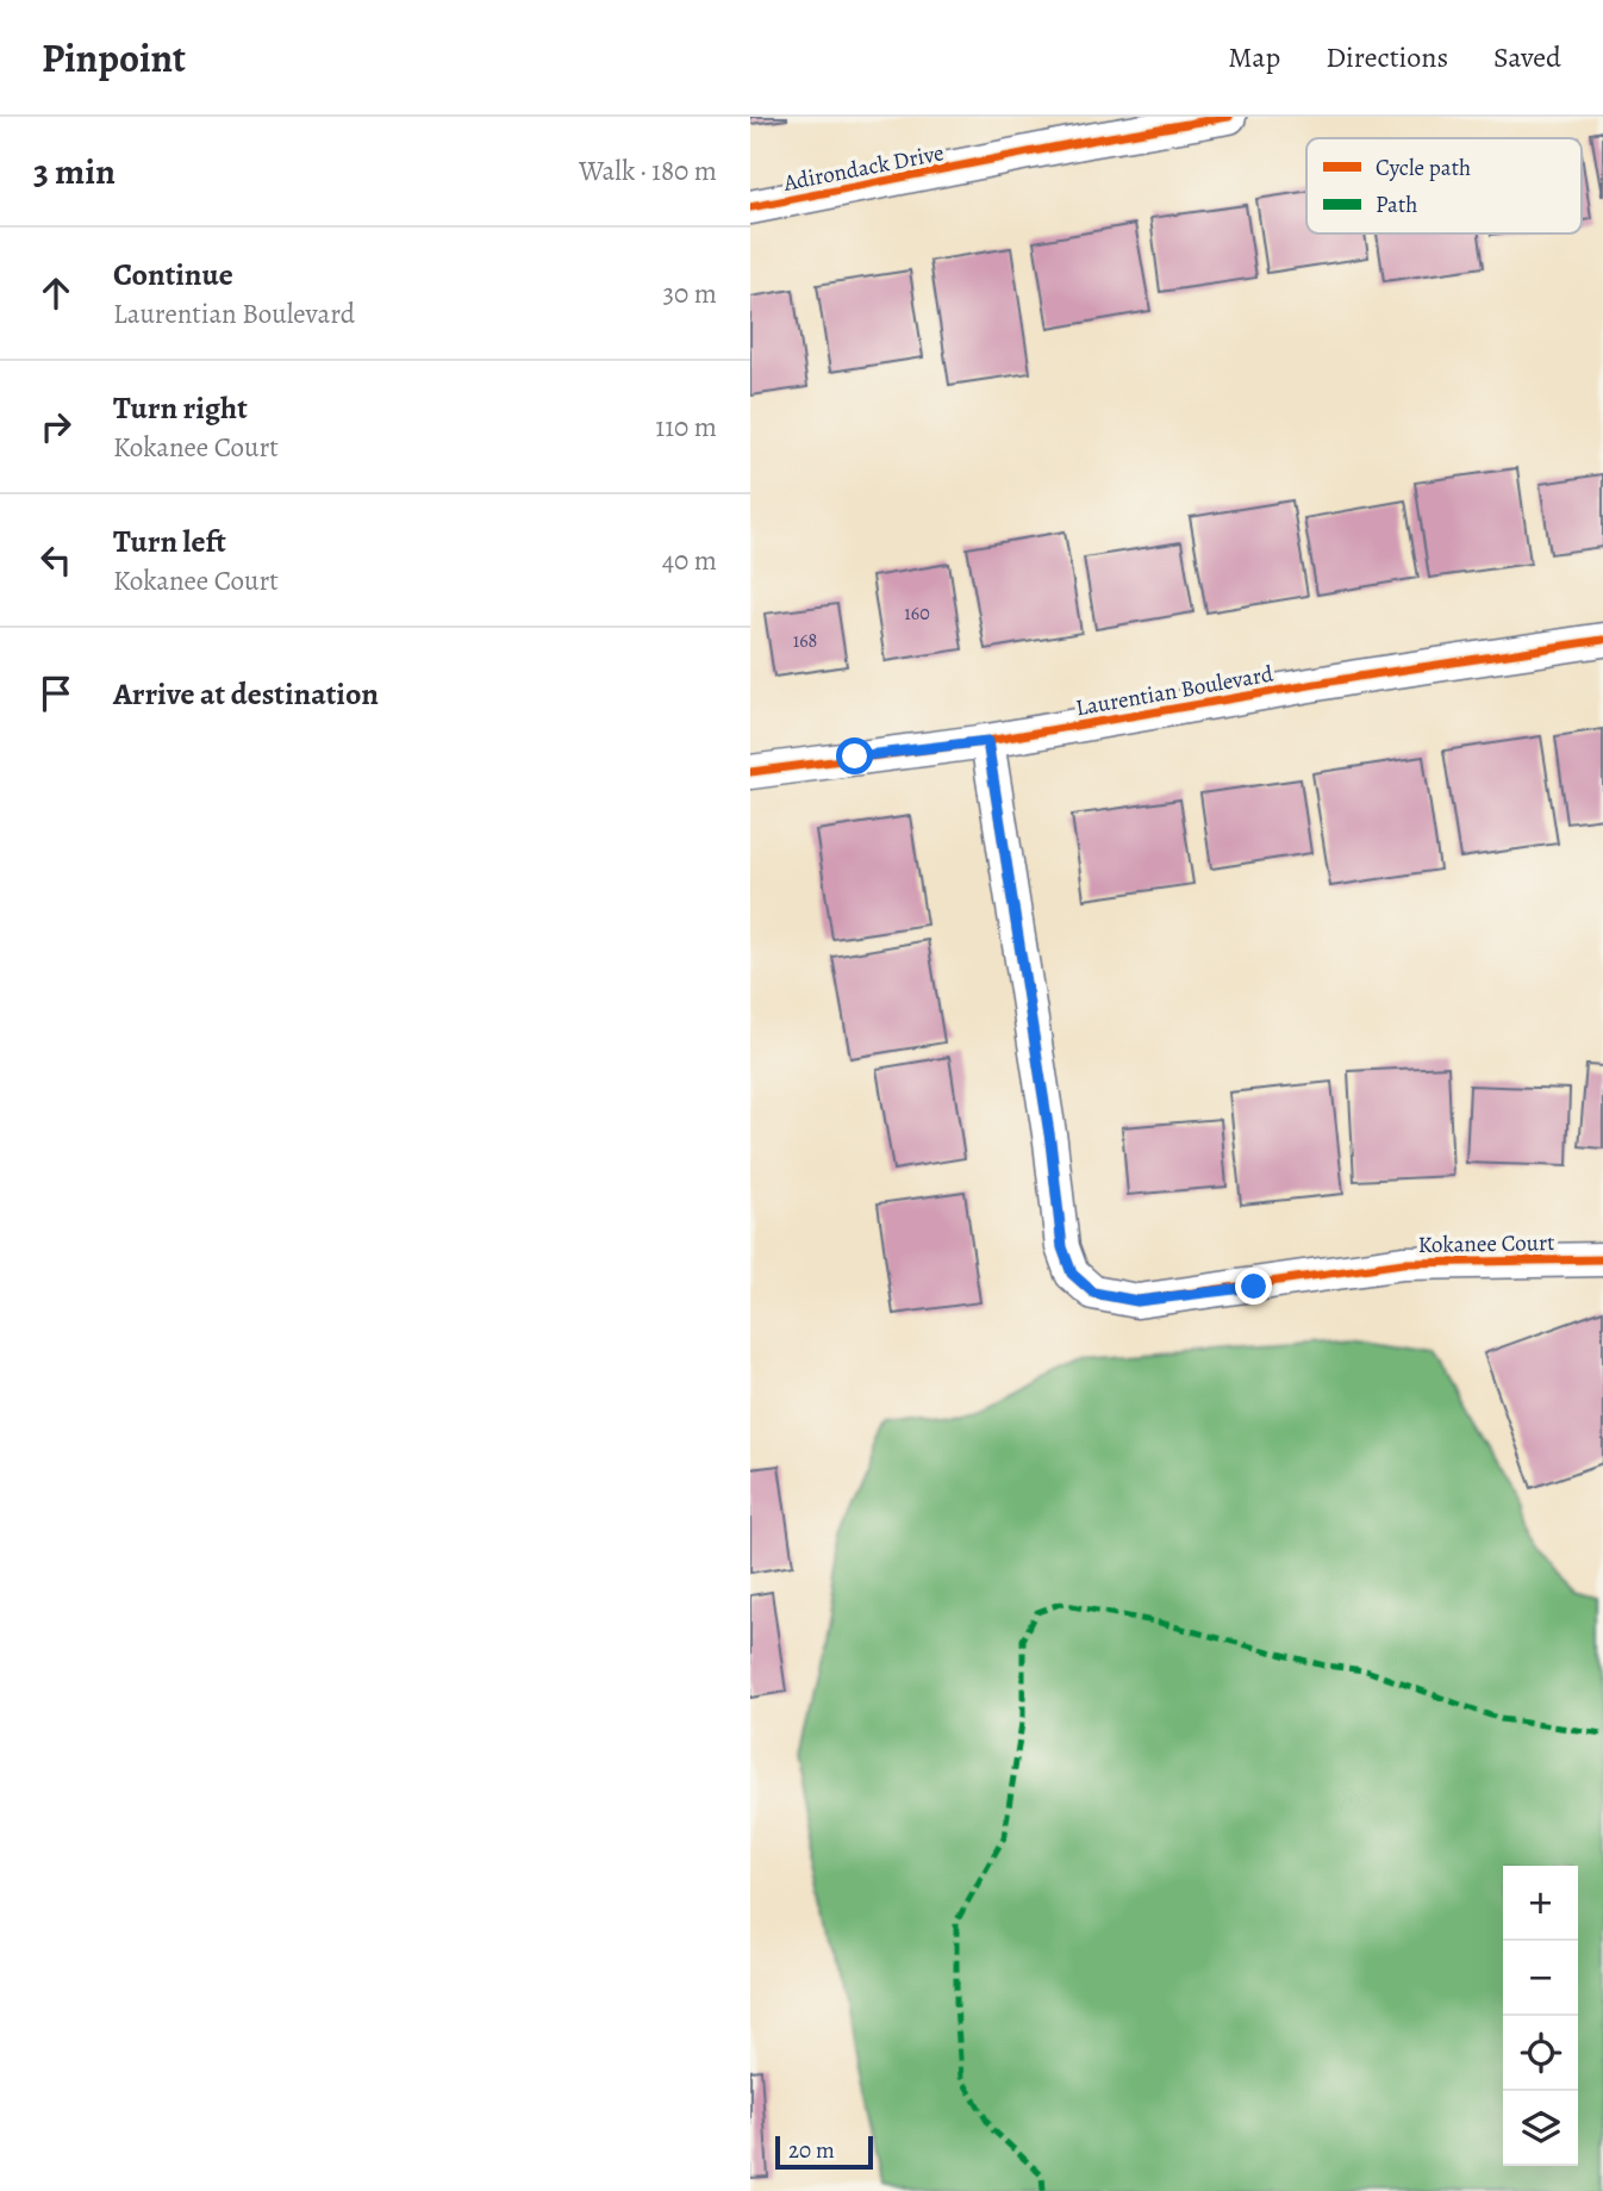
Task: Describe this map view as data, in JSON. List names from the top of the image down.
{
  "streets": {
    "street": ["Adirondack Drive", "Laurentian Boulevard", "Kokanee Court"]
  },
  "crossings": [
    ["Laurentian Boulevard", "Kokanee Court"]
  ],
  "house_numbers": ["160", "168"],
  "legend": ["Cycle path", "Path"],
  "scale_bar": "20 m",
  "page": {
    "header": "Pinpoint",
    "nav": ["Map", "Directions", "Saved"],
    "heading": ["3 min", "Walk · 180 m"],
    "list": [
      ["Continue", "Laurentian Boulevard", "30 m"],
      ["Turn right", "Kokanee Court", "110 m"],
      ["Turn left", "Kokanee Court", "40 m"],
      "Arrive at destination"
    ],
    "map_buttons": ["+", "−"],
    "scale": "20 m"
  }
}
